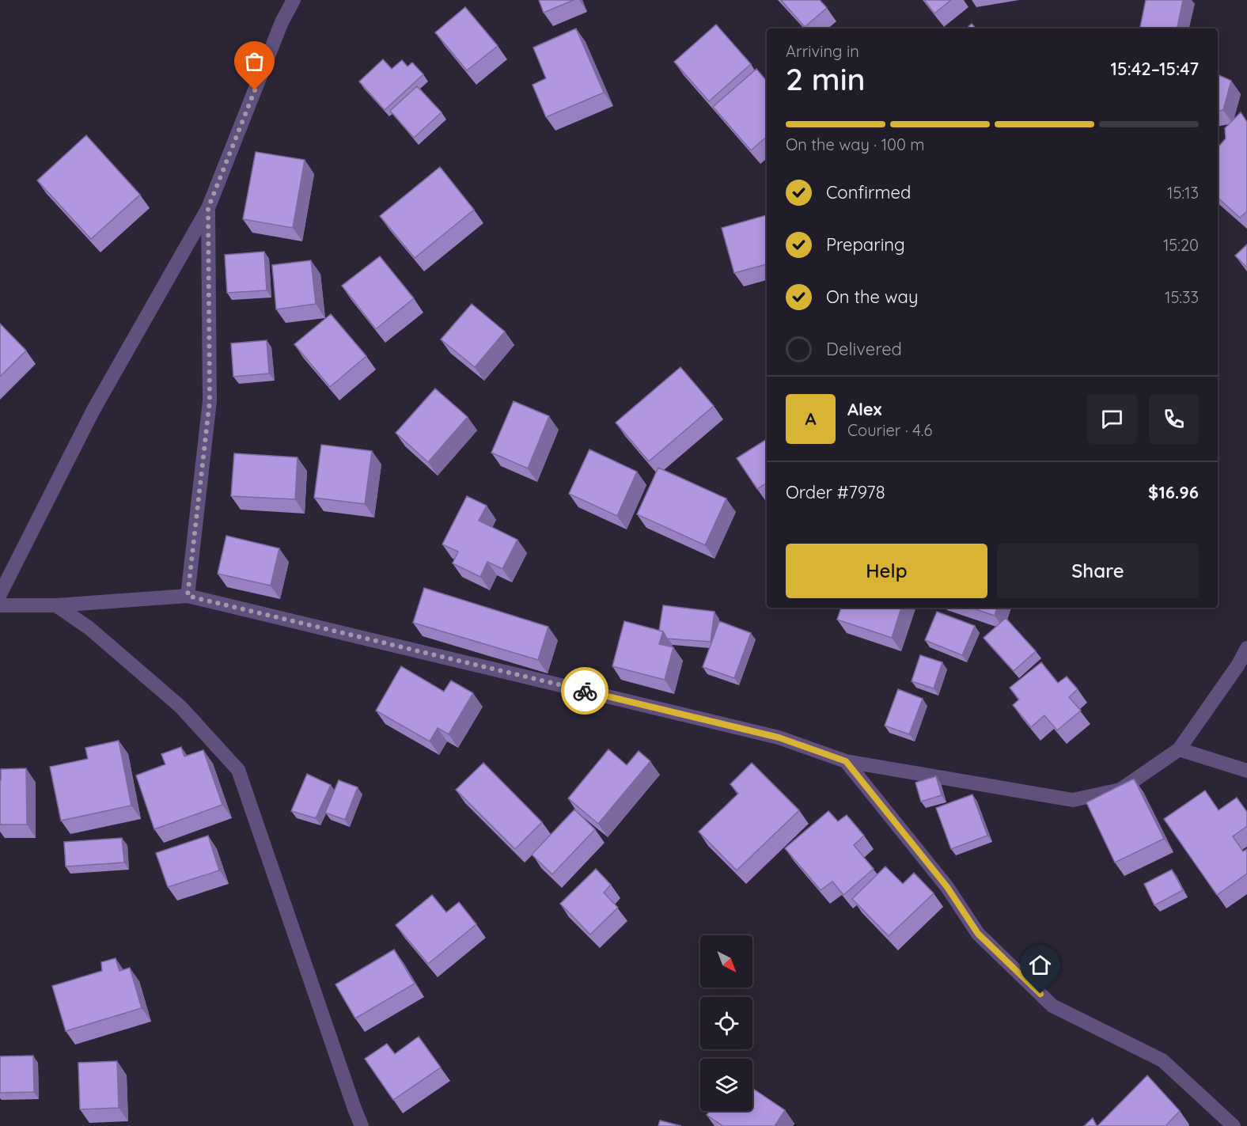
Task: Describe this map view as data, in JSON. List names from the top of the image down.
{
  "north": "bottom right",
  "page": {
    "heading": ["2 min", "Arriving in", "15:42–15:47"],
    "panel": [
      "Alex",
      "Courier · 4.6",
      "Order #7978",
      "$16.96"
    ],
    "bar": "On the way · 100 m",
    "list": [
      ["Confirmed", "15:13"],
      ["Preparing", "15:20"],
      ["On the way", "15:33"],
      "Delivered"
    ],
    "round": "A",
    "buttons": ["Help", "Share"]
  }
}
